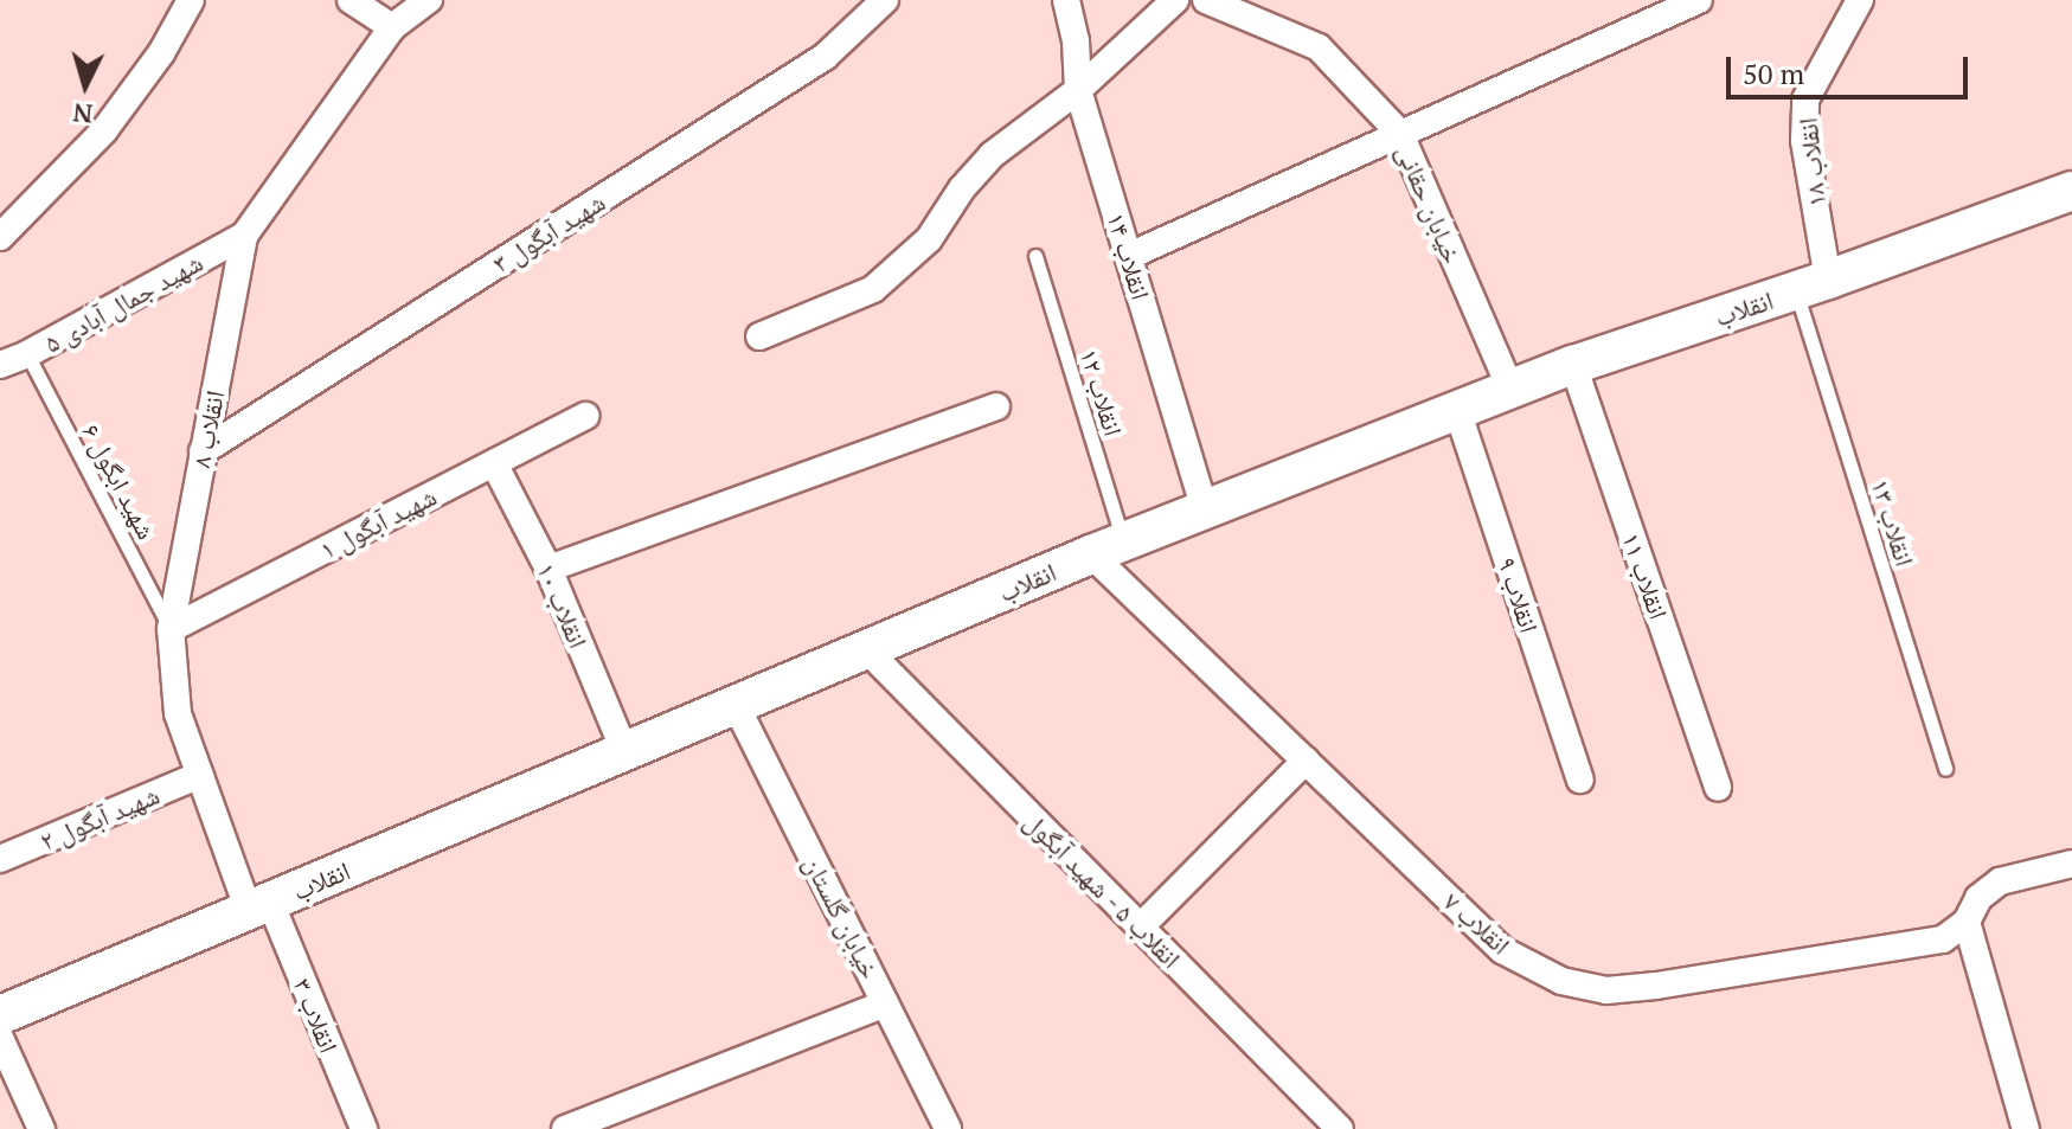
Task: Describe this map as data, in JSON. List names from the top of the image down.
{
  "streets": {
    "street": [
      "انقلاب ۱۸",
      "خیابان حقانی",
      "شهید آبگول ۳",
      "انقلاب ۱۴",
      "شهید جمال آبادی ۵",
      "انقلاب",
      "انقلاب ۸",
      "شهید آبگول ۱",
      "انقلاب ۱۱",
      "انقلاب ۹",
      "انقلاب ۱۰",
      "شهید آبگول ۲",
      "انقلاب ۵ - شهید آبگول",
      "خیابان گلستان",
      "انقلاب ۷",
      "انقلاب ۳"
    ],
    "lane": ["انقلاب ۱۲", "شهید ابگول ۶", "انقلاب ۱۳"]
  },
  "crossings": [
    ["انقلاب ۱۸", "انقلاب"],
    ["انقلاب ۱۸", "انقلاب ۱۳"],
    ["خیابان حقانی", "انقلاب"],
    ["شهید آبگول ۳", "انقلاب ۸"],
    ["انقلاب ۱۴", "انقلاب"],
    ["شهید جمال آبادی ۵", "انقلاب ۸"],
    ["شهید جمال آبادی ۵", "شهید ابگول ۶"],
    ["انقلاب", "انقلاب ۱۲"],
    ["انقلاب", "انقلاب ۸"],
    ["انقلاب", "انقلاب ۱۳"],
    ["انقلاب", "انقلاب ۱۱"],
    ["انقلاب", "انقلاب ۹"],
    ["انقلاب", "انقلاب ۱۰"],
    ["انقلاب", "انقلاب ۵ - شهید آبگول"],
    ["انقلاب", "خیابان گلستان"],
    ["انقلاب", "انقلاب ۷"],
    ["انقلاب", "انقلاب ۳"],
    ["انقلاب ۱۲", "انقلاب ۷"],
    ["انقلاب ۸", "شهید ابگول ۶"],
    ["انقلاب ۸", "شهید آبگول ۱"],
    ["انقلاب ۸", "شهید آبگول ۲"],
    ["انقلاب ۸", "انقلاب ۳"],
    ["شهید ابگول ۶", "شهید آبگول ۱"],
    ["شهید آبگول ۱", "انقلاب ۱۰"]
  ],
  "scale_bar": "50 m",
  "north": "bottom"
}
